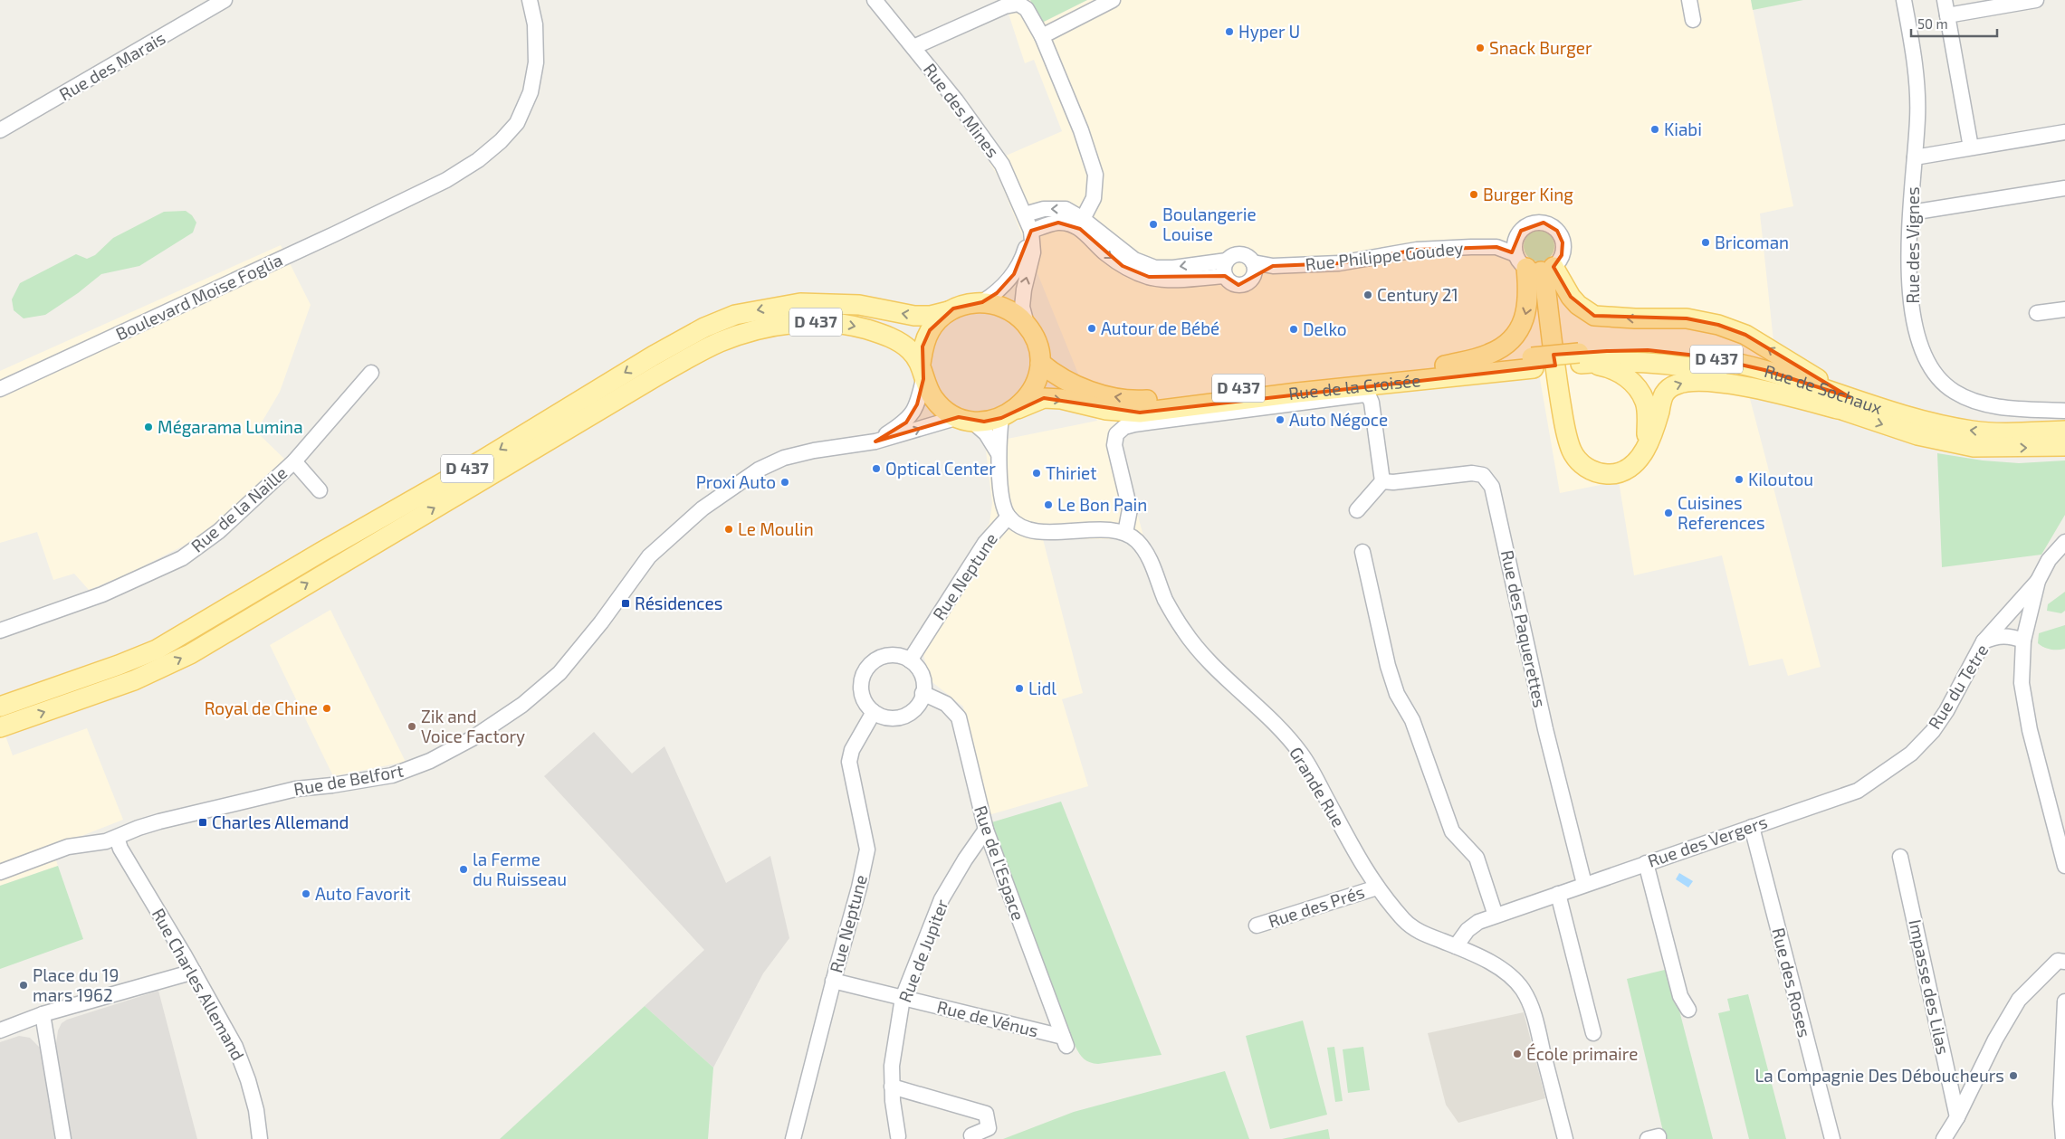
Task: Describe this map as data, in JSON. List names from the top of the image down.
{
  "streets": {
    "main road": ["D 437", "Rue de la Croisée", "Rue de Sochaux"],
    "street": [
      "Rue des Marais",
      "Rue des Mines",
      "Rue des Vignes",
      "Rue Philippe Goudey",
      "Boulevard Moise Foglia",
      "Rue de la Naille",
      "Rue Neptune",
      "Rue des Paquerettes",
      "Rue du Tetre",
      "Rue de Belfort",
      "Grande Rue",
      "Rue des Vergers",
      "Rue de l'Espace",
      "Rue des Prés",
      "Rue de Jupiter",
      "Rue des Roses",
      "Rue Charles Allemand",
      "Impasse des Lilas",
      "Rue de Vénus"
    ]
  },
  "crossings": [
    ["Rue des Mines", "D 437"],
    ["Rue des Mines", "Rue de la Croisée"],
    ["D 437", "Rue de la Croisée"],
    ["D 437", "Rue de Sochaux"],
    ["Rue Neptune", "Rue de l'Espace"],
    ["Rue Neptune", "Rue de Vénus"],
    ["Rue des Paquerettes", "Rue des Vergers"],
    ["Rue du Tetre", "Rue des Vergers"],
    ["Rue de Belfort", "Rue Charles Allemand"],
    ["Grande Rue", "Rue des Vergers"],
    ["Grande Rue", "Rue des Prés"],
    ["Rue des Vergers", "Rue des Roses"],
    ["Rue de l'Espace", "Rue de Jupiter"],
    ["Rue de l'Espace", "Rue de Vénus"],
    ["Rue de Jupiter", "Rue de Vénus"]
  ],
  "places": {
    "other": [
      "Hyper U",
      "Snack Burger",
      "Kiabi",
      "Burger King",
      "Boulangerie Louise",
      "Bricoman",
      "Century 21",
      "Autour de Bébé",
      "Delko",
      "Auto Négoce",
      "Mégarama Lumina",
      "Optical Center",
      "Thiriet",
      "Kiloutou",
      "Proxi Auto",
      "Le Bon Pain",
      "Cuisines References",
      "Le Moulin",
      "Lidl",
      "Royal de Chine",
      "Zik and Voice Factory",
      "la Ferme du Ruisseau",
      "Auto Favorit",
      "Place du 19 mars 1962",
      "École primaire",
      "La Compagnie Des Déboucheurs"
    ],
    "transit": ["Résidences", "Charles Allemand"]
  },
  "scale_bar": "50 m"
}
